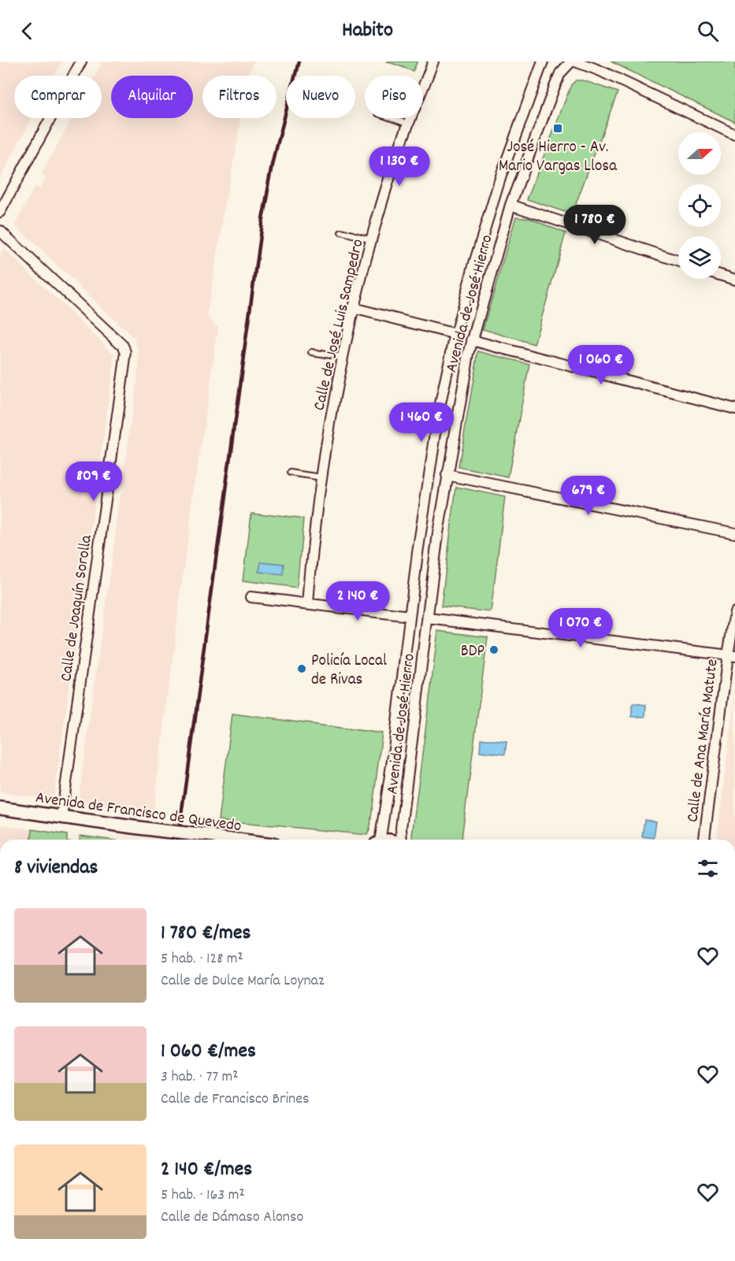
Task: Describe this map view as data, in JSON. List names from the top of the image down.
{
  "streets": {
    "street": [
      "Avenida de José Hierro",
      "Calle de José Luis Sampedro",
      "Calle de Joaquín Sorolla",
      "Calle de Ana María Matute",
      "Avenida de Francisco de Quevedo"
    ]
  },
  "crossings": [
    ["Calle de Joaquín Sorolla", "Avenida de Francisco de Quevedo"]
  ],
  "places": {
    "transit": ["José Hierro - Av. Mario Vargas Llosa"],
    "other": ["BDP", "Policía Local de Rivas"]
  },
  "north": "right",
  "page": {
    "header": "Habito",
    "chip": [
      "Comprar",
      "Alquilar",
      "Filtros",
      "Nuevo",
      "Piso"
    ],
    "price": [
      "1 130 €",
      "1 780 €",
      "1 060 €",
      "1 460 €",
      "809 €",
      "679 €",
      "2 140 €",
      "1 070 €"
    ],
    "heading": "8 viviendas",
    "list": [
      {
        "name": "1 780 €/mes",
        "note": "5 hab. · 128 m² · Calle de Dulce María Loynaz"
      },
      {
        "name": "1 060 €/mes",
        "note": "3 hab. · 77 m² · Calle de Francisco Brines"
      },
      {
        "name": "2 140 €/mes",
        "note": "5 hab. · 163 m² · Calle de Dámaso Alonso"
      }
    ]
  }
}
